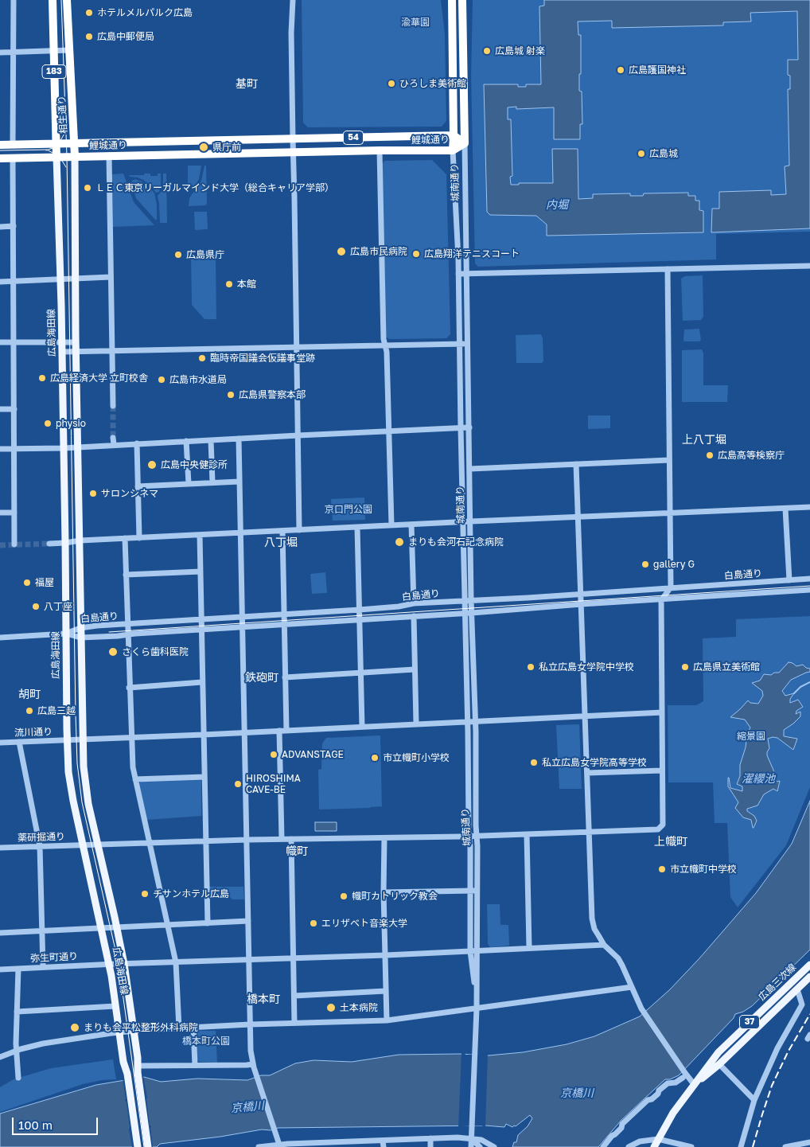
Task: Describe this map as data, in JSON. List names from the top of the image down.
{
  "streets": {
    "highway": [
      "183",
      "相生通り",
      "54",
      "鯉城通り",
      "城南通り"
    ],
    "main road": ["広島海田線", "広島三次線", "37"],
    "street": [
      "白島通り",
      "流川通り",
      "薬研掘通り",
      "弥生町通り"
    ]
  },
  "crossings": [
    ["相生通り", "鯉城通り"],
    ["相生通り", "広島海田線"],
    ["鯉城通り", "城南通り"],
    ["鯉城通り", "広島海田線"],
    ["城南通り", "白島通り"],
    ["城南通り", "流川通り"],
    ["城南通り", "薬研掘通り"],
    ["城南通り", "弥生町通り"],
    ["広島海田線", "白島通り"],
    ["広島海田線", "流川通り"],
    ["広島海田線", "薬研掘通り"],
    ["広島海田線", "弥生町通り"],
    ["白島通り", "薬研掘通り"],
    ["流川通り", "薬研掘通り"]
  ],
  "districts": [
    "基町",
    "上八丁堀",
    "八丁堀",
    "鉄砲町",
    "胡町",
    "上幟町",
    "幟町",
    "橋本町"
  ],
  "water": ["内堀", "濯纓池", "京橋川"],
  "parks": [
    "渝華園",
    "京口門公園",
    "縮景園",
    "橋本町公園"
  ],
  "places": [
    "ホテルメルパルク広島",
    "広島中郵便局",
    "広島城 射楽",
    "広島護国神社",
    "ひろしま美術館",
    "県庁前",
    "広島城",
    "ＬＥＣ東京リーガルマインド大学（総合キャリア学部）",
    "広島市民病院",
    "広島翔洋テニスコート",
    "広島県庁",
    "本館",
    "臨時帝国議会仮議事堂跡",
    "広島経済大学 立町校舎",
    "広島市水道局",
    "広島県警察本部",
    "physio",
    "広島高等検察庁",
    "広島中央健診所",
    "サロンシネマ",
    "まりも会河石記念病院",
    "gallery G",
    "福屋",
    "八丁座",
    "さくら歯科医院",
    "私立広島女学院中学校",
    "広島県立美術館",
    "広島三越",
    "ADVANSTAGE",
    "市立幟町小学校",
    "私立広島女学院高等学校",
    "HIROSHIMA CAVE-BE",
    "市立幟町中学校",
    "チサンホテル広島",
    "幟町カトリック教会",
    "エリザベト音楽大学",
    "土本病院",
    "まりも会平松整形外科病院"
  ],
  "scale_bar": "100 m"
}
